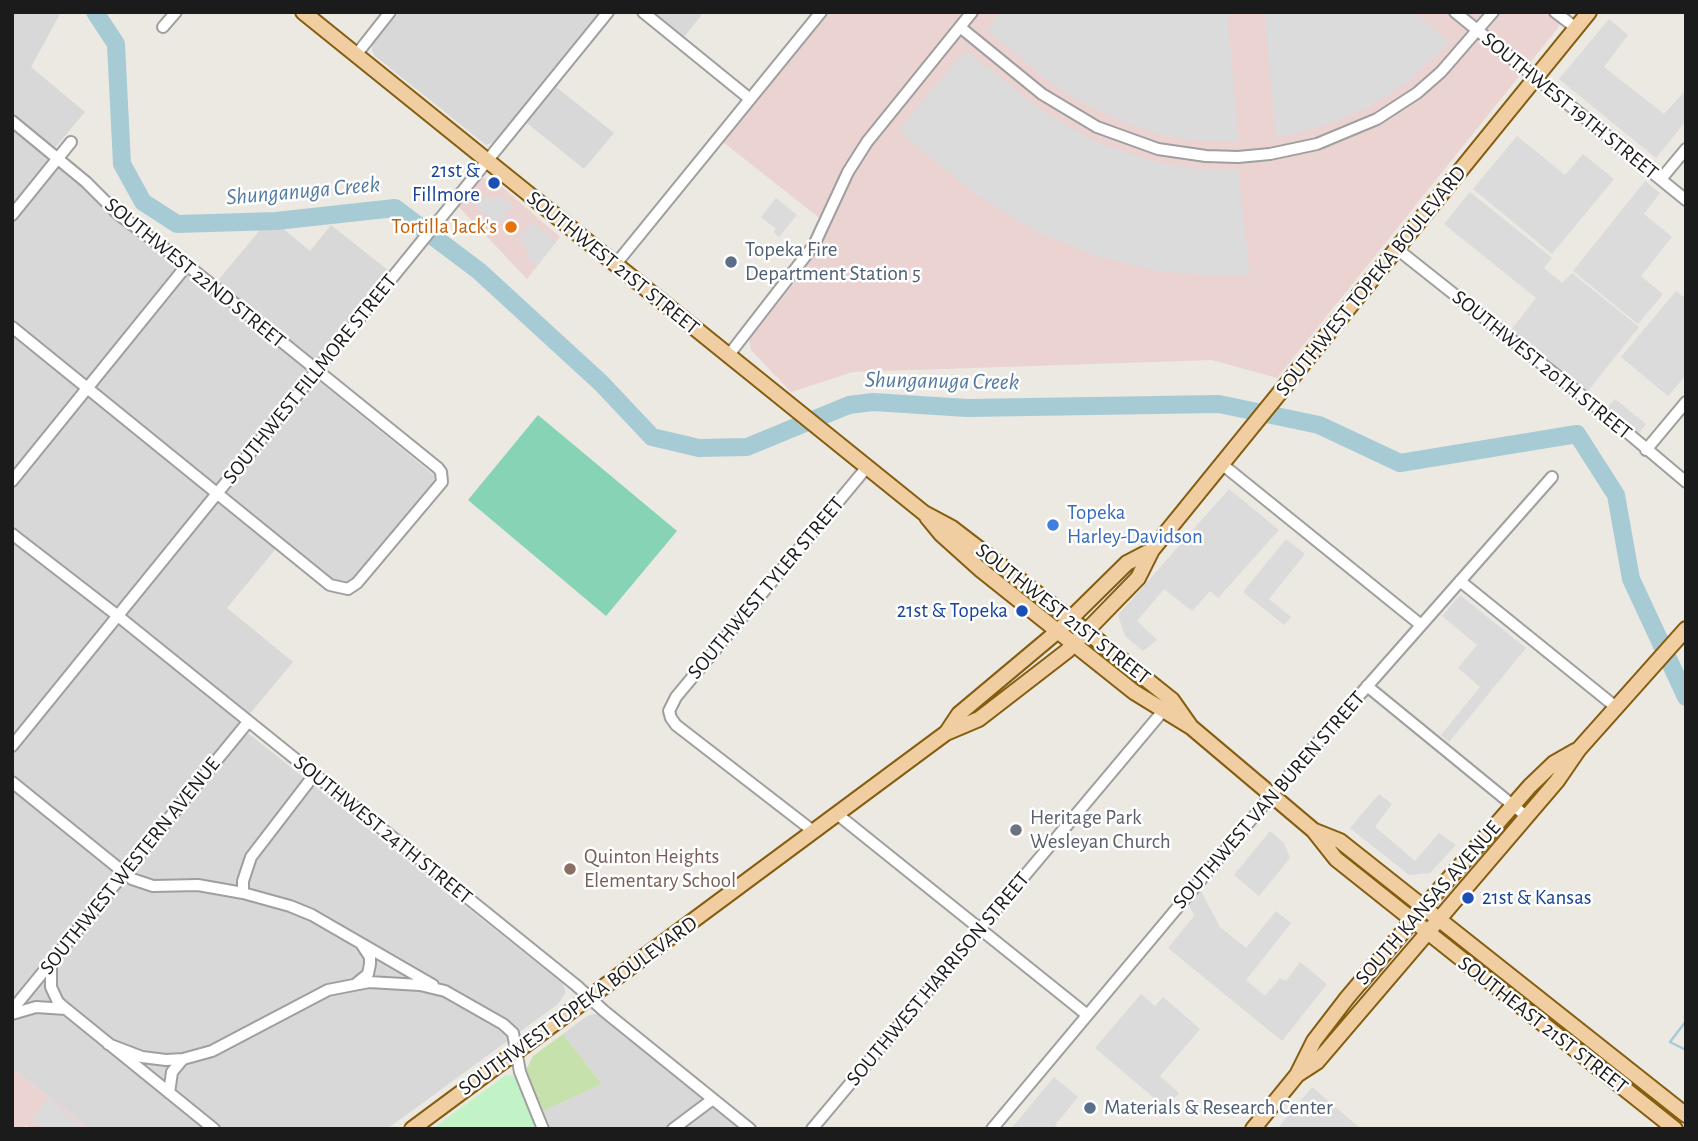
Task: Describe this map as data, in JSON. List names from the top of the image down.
{
  "streets": {
    "main road": [
      "SOUTHWEST 21ST STREET",
      "SOUTHWEST TOPEKA BOULEVARD",
      "SOUTH KANSAS AVENUE",
      "SOUTHEAST 21ST STREET"
    ],
    "street": [
      "SOUTHWEST 19TH STREET",
      "SOUTHWEST 22ND STREET",
      "SOUTHWEST 20TH STREET",
      "SOUTHWEST FILLMORE STREET",
      "SOUTHWEST TYLER STREET",
      "SOUTHWEST VAN BUREN STREET",
      "SOUTHWEST 24TH STREET",
      "SOUTHWEST WESTERN AVENUE",
      "SOUTHWEST HARRISON STREET"
    ]
  },
  "crossings": [
    ["SOUTHWEST 19TH STREET", "SOUTHWEST TOPEKA BOULEVARD"],
    ["SOUTHWEST 21ST STREET", "SOUTHWEST TOPEKA BOULEVARD"],
    ["SOUTHWEST 21ST STREET", "SOUTHWEST FILLMORE STREET"],
    ["SOUTHWEST 21ST STREET", "SOUTHWEST TYLER STREET"],
    ["SOUTHWEST 21ST STREET", "SOUTHWEST VAN BUREN STREET"],
    ["SOUTHWEST 21ST STREET", "SOUTH KANSAS AVENUE"],
    ["SOUTHWEST 21ST STREET", "SOUTHWEST HARRISON STREET"],
    ["SOUTHWEST 21ST STREET", "SOUTHEAST 21ST STREET"],
    ["SOUTHWEST 22ND STREET", "SOUTHWEST FILLMORE STREET"],
    ["SOUTHWEST TOPEKA BOULEVARD", "SOUTHWEST 20TH STREET"],
    ["SOUTHWEST TOPEKA BOULEVARD", "SOUTHWEST TYLER STREET"],
    ["SOUTHWEST TOPEKA BOULEVARD", "SOUTHWEST 24TH STREET"],
    ["SOUTHWEST FILLMORE STREET", "SOUTHWEST 24TH STREET"],
    ["SOUTHWEST 24TH STREET", "SOUTHWEST WESTERN AVENUE"],
    ["SOUTH KANSAS AVENUE", "SOUTHEAST 21ST STREET"]
  ],
  "water": ["Shunganuga Creek"],
  "places": [
    "21st & Fillmore",
    "Tortilla Jack's",
    "Topeka Fire Department Station 5",
    "Topeka Harley-Davidson",
    "21st & Topeka",
    "Heritage Park Wesleyan Church",
    "Quinton Heights Elementary School",
    "21st & Kansas",
    "Materials & Research Center"
  ]
}
